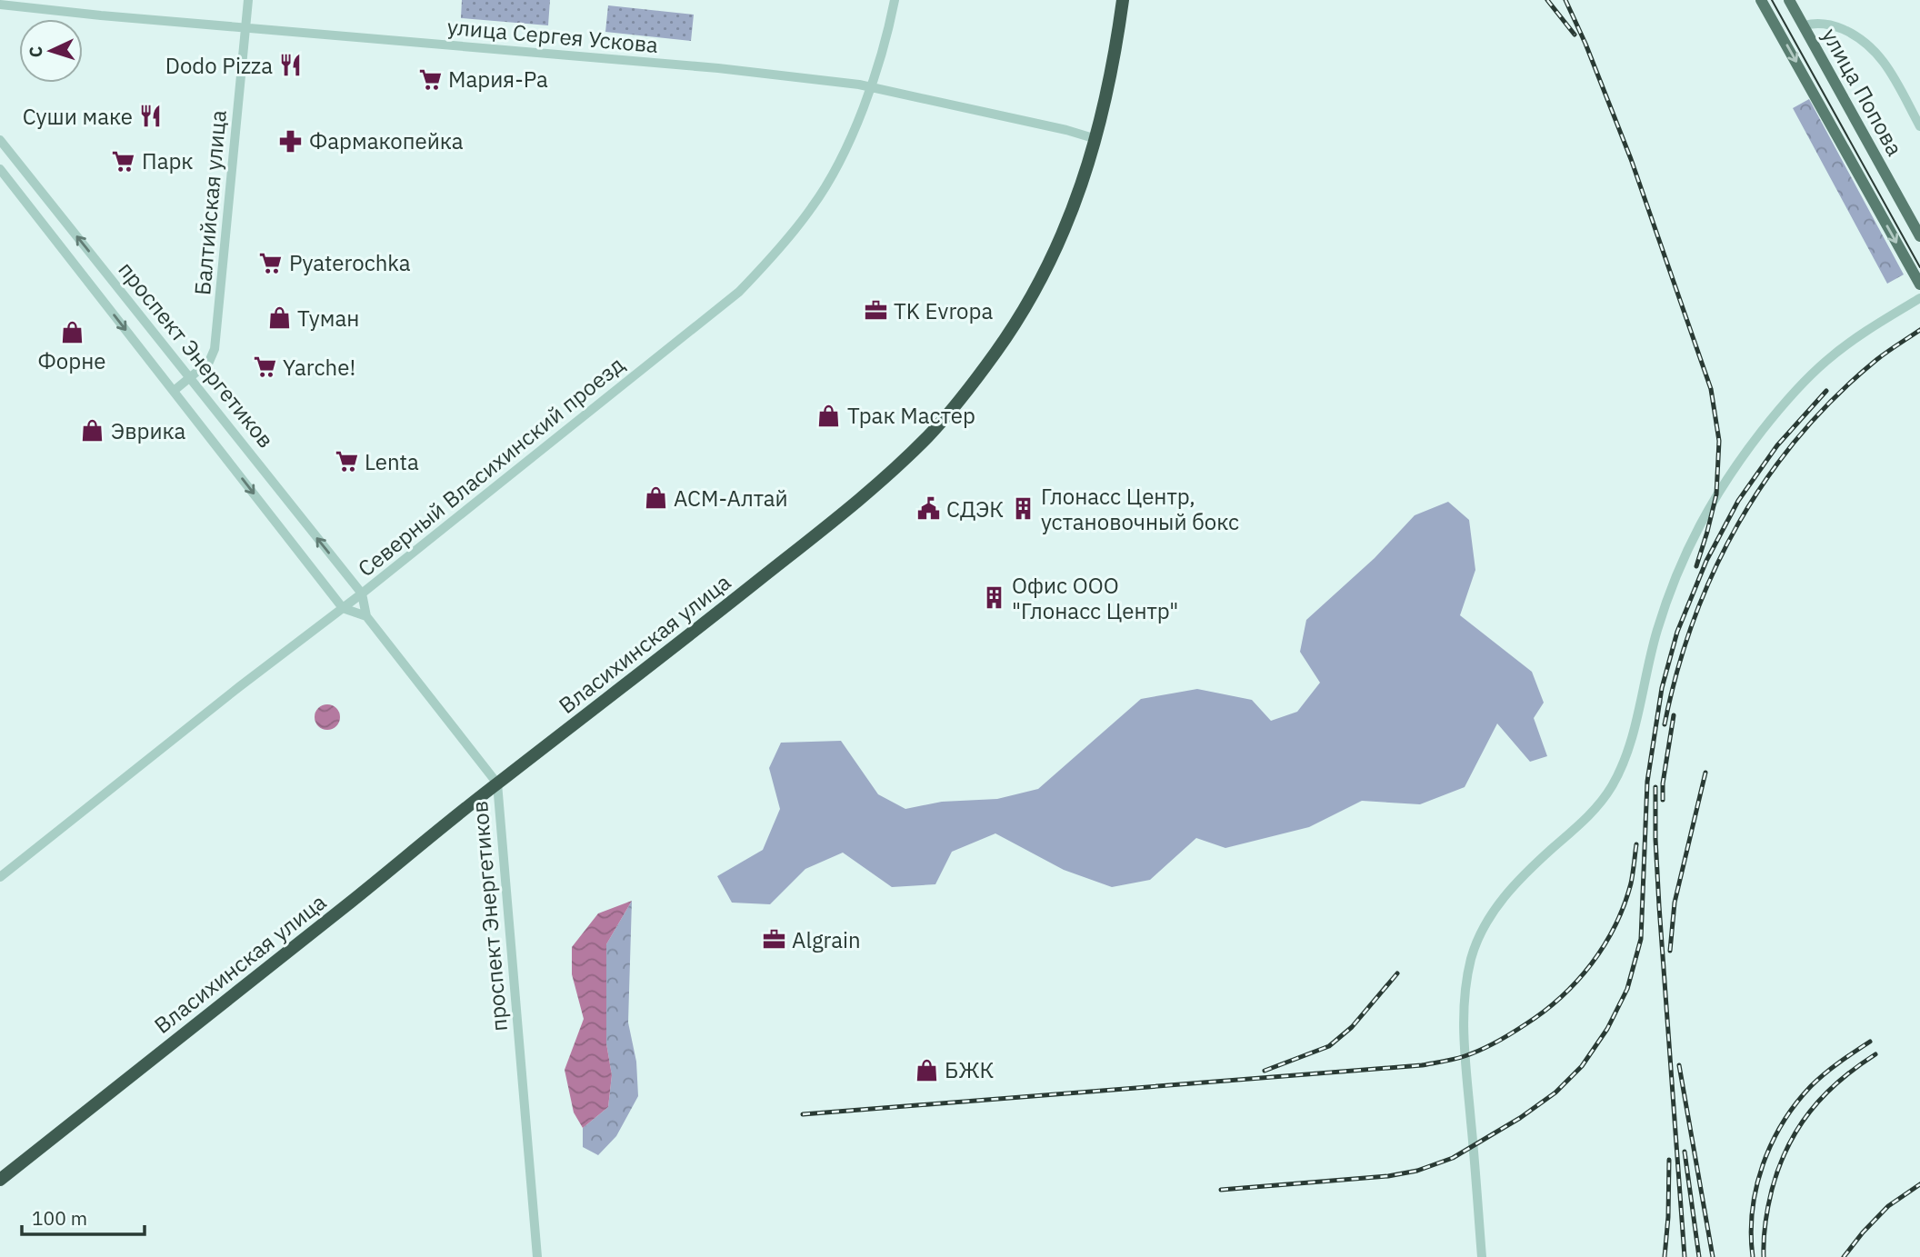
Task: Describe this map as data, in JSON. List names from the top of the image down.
{
  "streets": {
    "highway": ["Власихинская улица"],
    "main road": ["улица Попова"],
    "street": [
      "улица Сергея Ускова",
      "Балтийская улица",
      "проспект Энергетиков",
      "Северный Власихинский проезд"
    ]
  },
  "crossings": [
    ["улица Сергея Ускова", "Балтийская улица"],
    ["улица Сергея Ускова", "Северный Власихинский проезд"],
    ["улица Сергея Ускова", "Власихинская улица"],
    ["Балтийская улица", "проспект Энергетиков"],
    ["проспект Энергетиков", "Северный Власихинский проезд"],
    ["проспект Энергетиков", "Власихинская улица"]
  ],
  "places": {
    "restaurant": ["Dodo Pizza", "Суши маке"],
    "supermarket": [
      "Мария-Ра",
      "Парк",
      "Pyaterochka",
      "Yarche!",
      "Lenta"
    ],
    "pharmacy": ["Фармакопейка"],
    "office": ["TK Evropa", "Algrain"],
    "shop": [
      "Туман",
      "Форне",
      "Трак Мастер",
      "Эврика",
      "АСМ-Алтай",
      "БЖК"
    ],
    "public building": ["СДЭК"],
    "building": ["Глонасс Центр, установочный бокс", "Офис ООО \"Глонасс Центр\""]
  },
  "scale_bar": "100 m",
  "north": "left"
}
